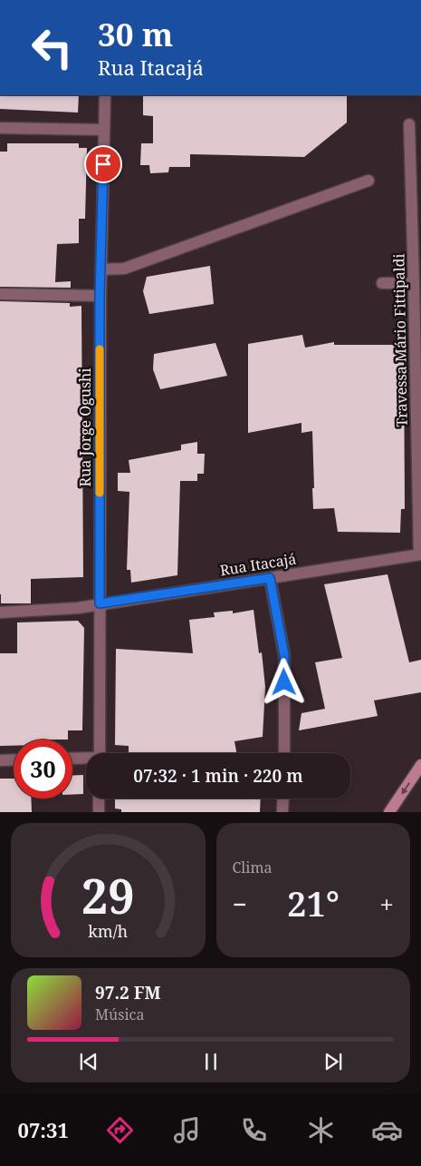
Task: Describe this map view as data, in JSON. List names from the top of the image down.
{
  "streets": {
    "street": ["Travessa Mário Fittipaldi", "Rua Jorge Ogushi", "Rua Itacajá"]
  },
  "crossings": [
    ["Travessa Mário Fittipaldi", "Rua Itacajá"],
    ["Rua Jorge Ogushi", "Rua Itacajá"]
  ],
  "page": {
    "turn": ["30 m", "Rua Itacajá"],
    "limit": "30",
    "trip": "07:32 · 1 min · 220 m",
    "tile": "Clima",
    "heat": ["−", "21°", "+"],
    "song": ["97.2 FM", "Música"],
    "tabs": "07:31",
    "gauge": ["29", "km/h"]
  }
}
